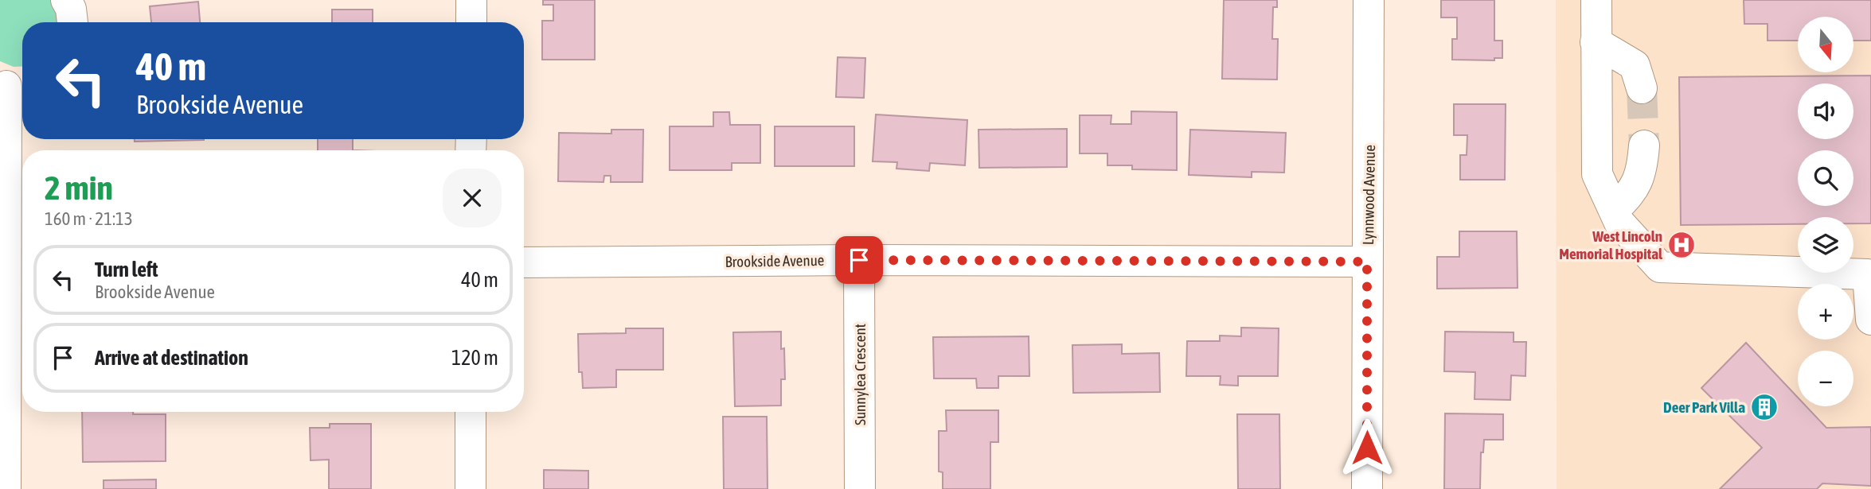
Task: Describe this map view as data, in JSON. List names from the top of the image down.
{
  "streets": {
    "street": ["Lynnwood Avenue", "Brookside Avenue", "Sunnylea Crescent"]
  },
  "crossings": [
    ["Lynnwood Avenue", "Brookside Avenue"],
    ["Brookside Avenue", "Sunnylea Crescent"]
  ],
  "places": {
    "hospital": ["West Lincoln Memorial Hospital"],
    "building": ["Deer Park Villa"]
  },
  "north": "bottom",
  "page": {
    "map_buttons": ["+", "−"],
    "turn": ["40 m", "Brookside Avenue"],
    "heading": ["2 min", "160 m · 21:13"],
    "list": [
      {
        "name": "Turn left",
        "note": "Brookside Avenue",
        "value": "40 m"
      },
      {
        "name": "Arrive at destination",
        "value": "120 m"
      }
    ]
  }
}
